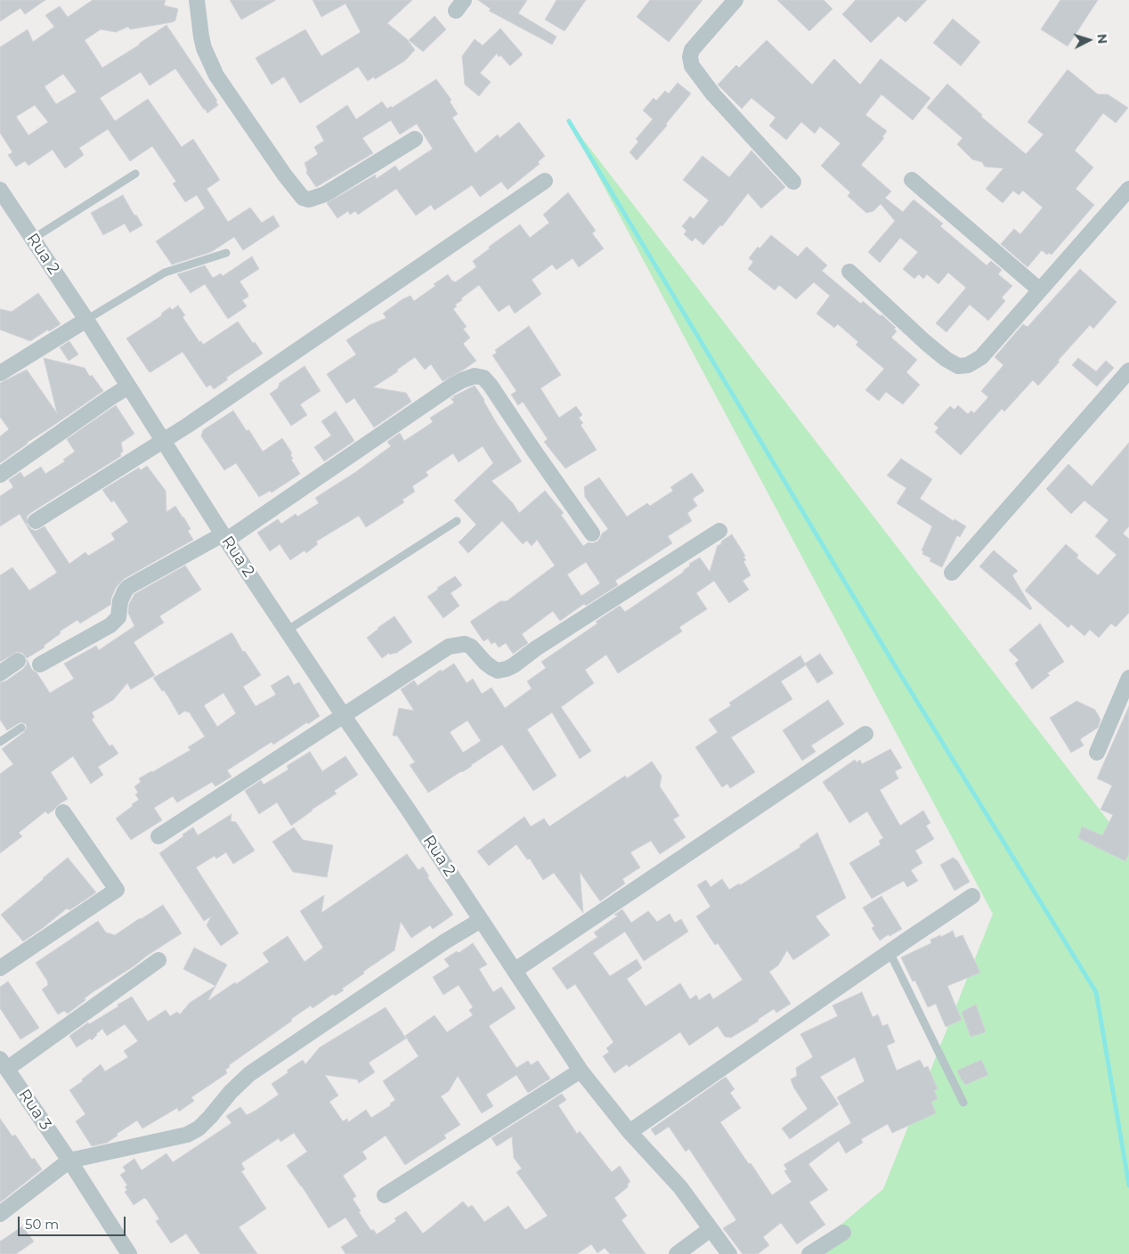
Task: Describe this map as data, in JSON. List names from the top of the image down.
{
  "streets": {
    "street": ["Rua 2", "Rua 3"]
  },
  "scale_bar": "50 m",
  "north": "right"
}
